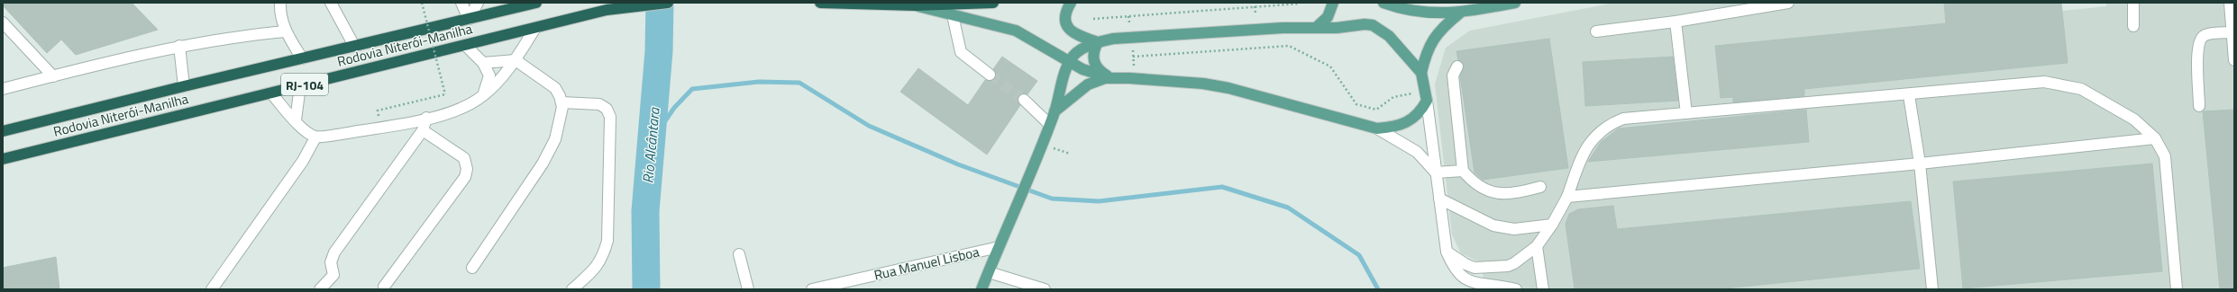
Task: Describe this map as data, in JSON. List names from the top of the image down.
{
  "streets": {
    "highway": ["Rodovia Niterói-Manilha", "RJ-104"],
    "street": ["Rua Manuel Lisboa"]
  },
  "water": ["Rio Alcântara"]
}
